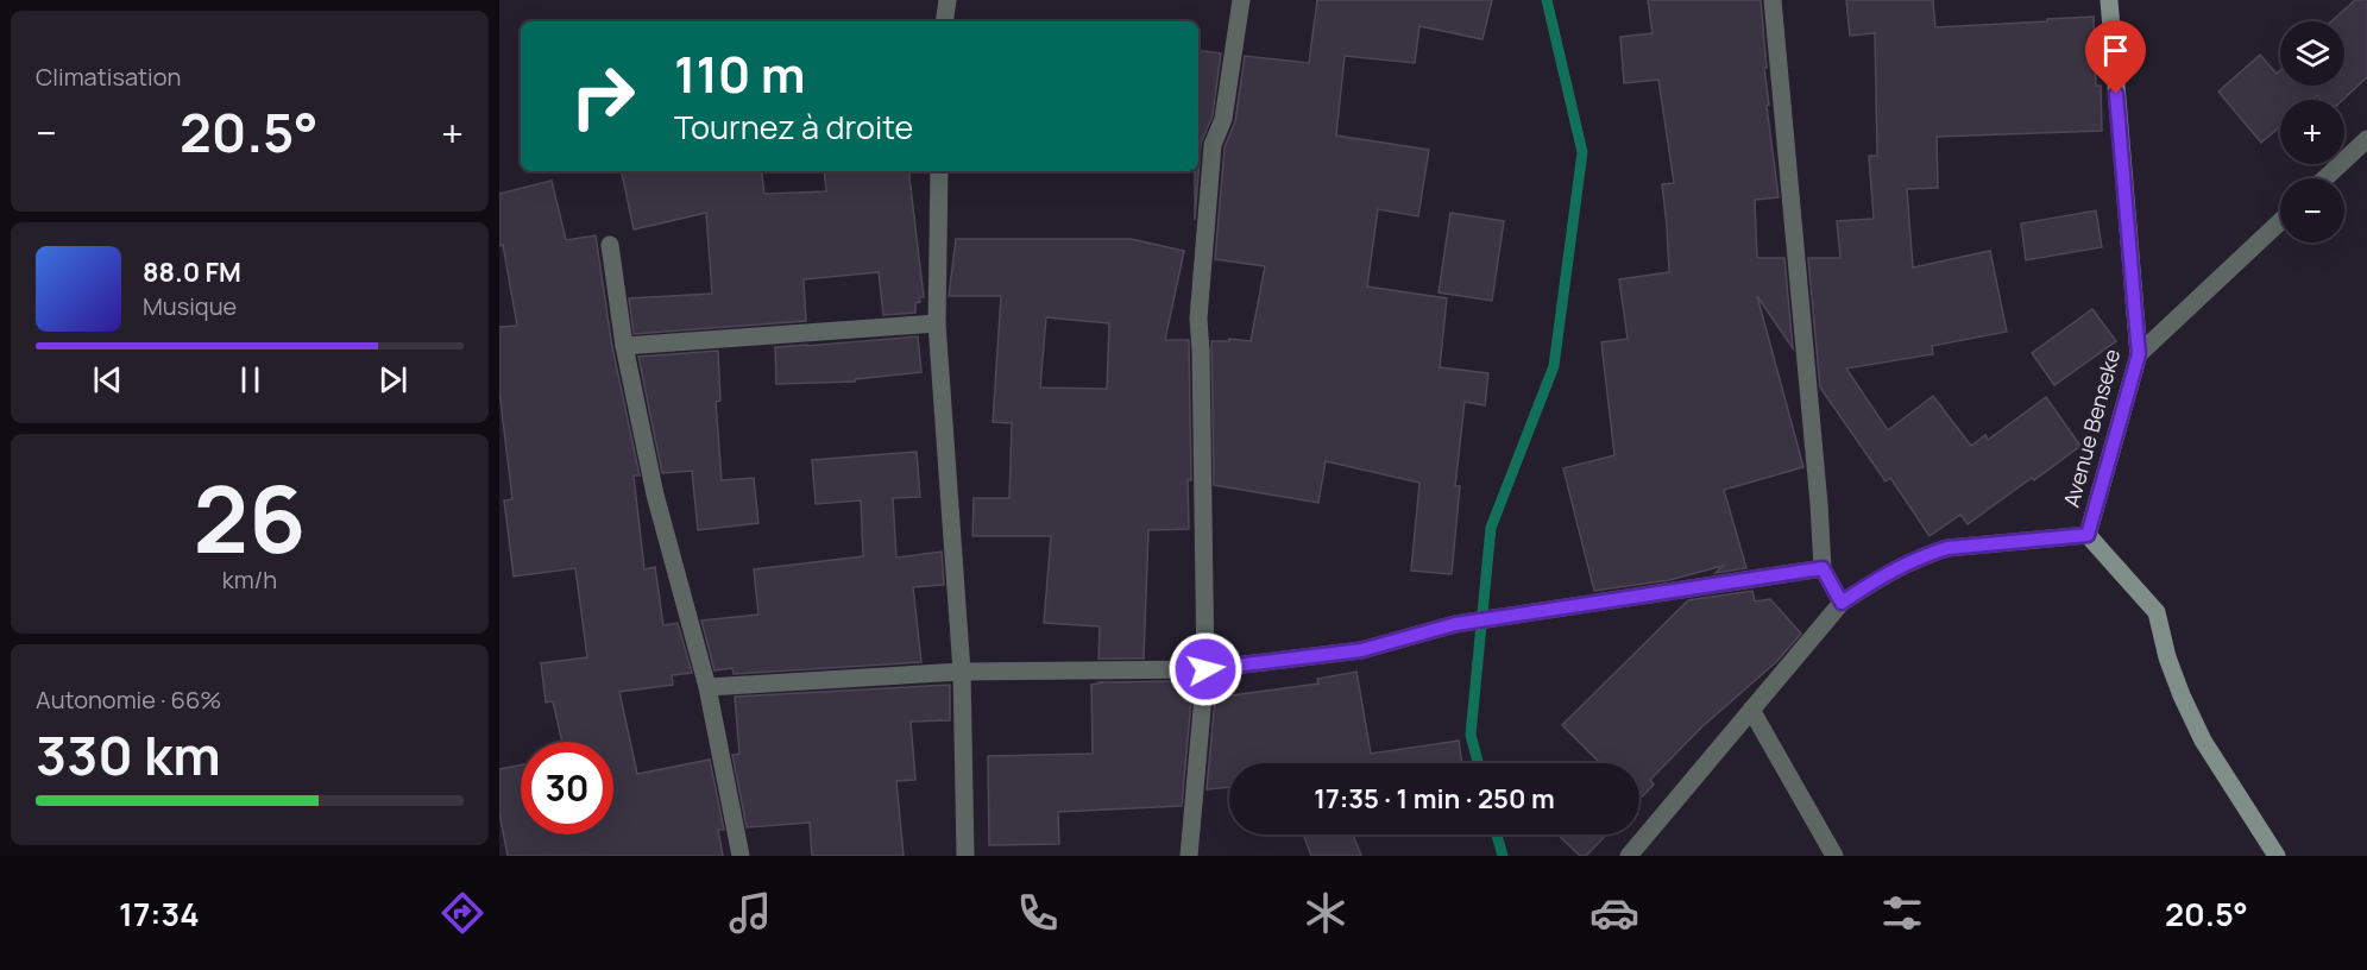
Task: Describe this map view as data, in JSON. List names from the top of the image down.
{
  "streets": {
    "street": ["Avenue Benseke"]
  },
  "page": {
    "tile": [
      "Climatisation",
      ["26", "km/h"],
      ["Autonomie · 66%", "330 km"]
    ],
    "map_buttons": ["+", "−"],
    "turn": ["110 m", "Tournez à droite"],
    "heat": ["−", "20.5°", "+"],
    "song": ["88.0 FM", "Musique"],
    "limit": "30",
    "trip": "17:35 · 1 min · 250 m",
    "tabs": ["17:34", "20.5°"]
  }
}
